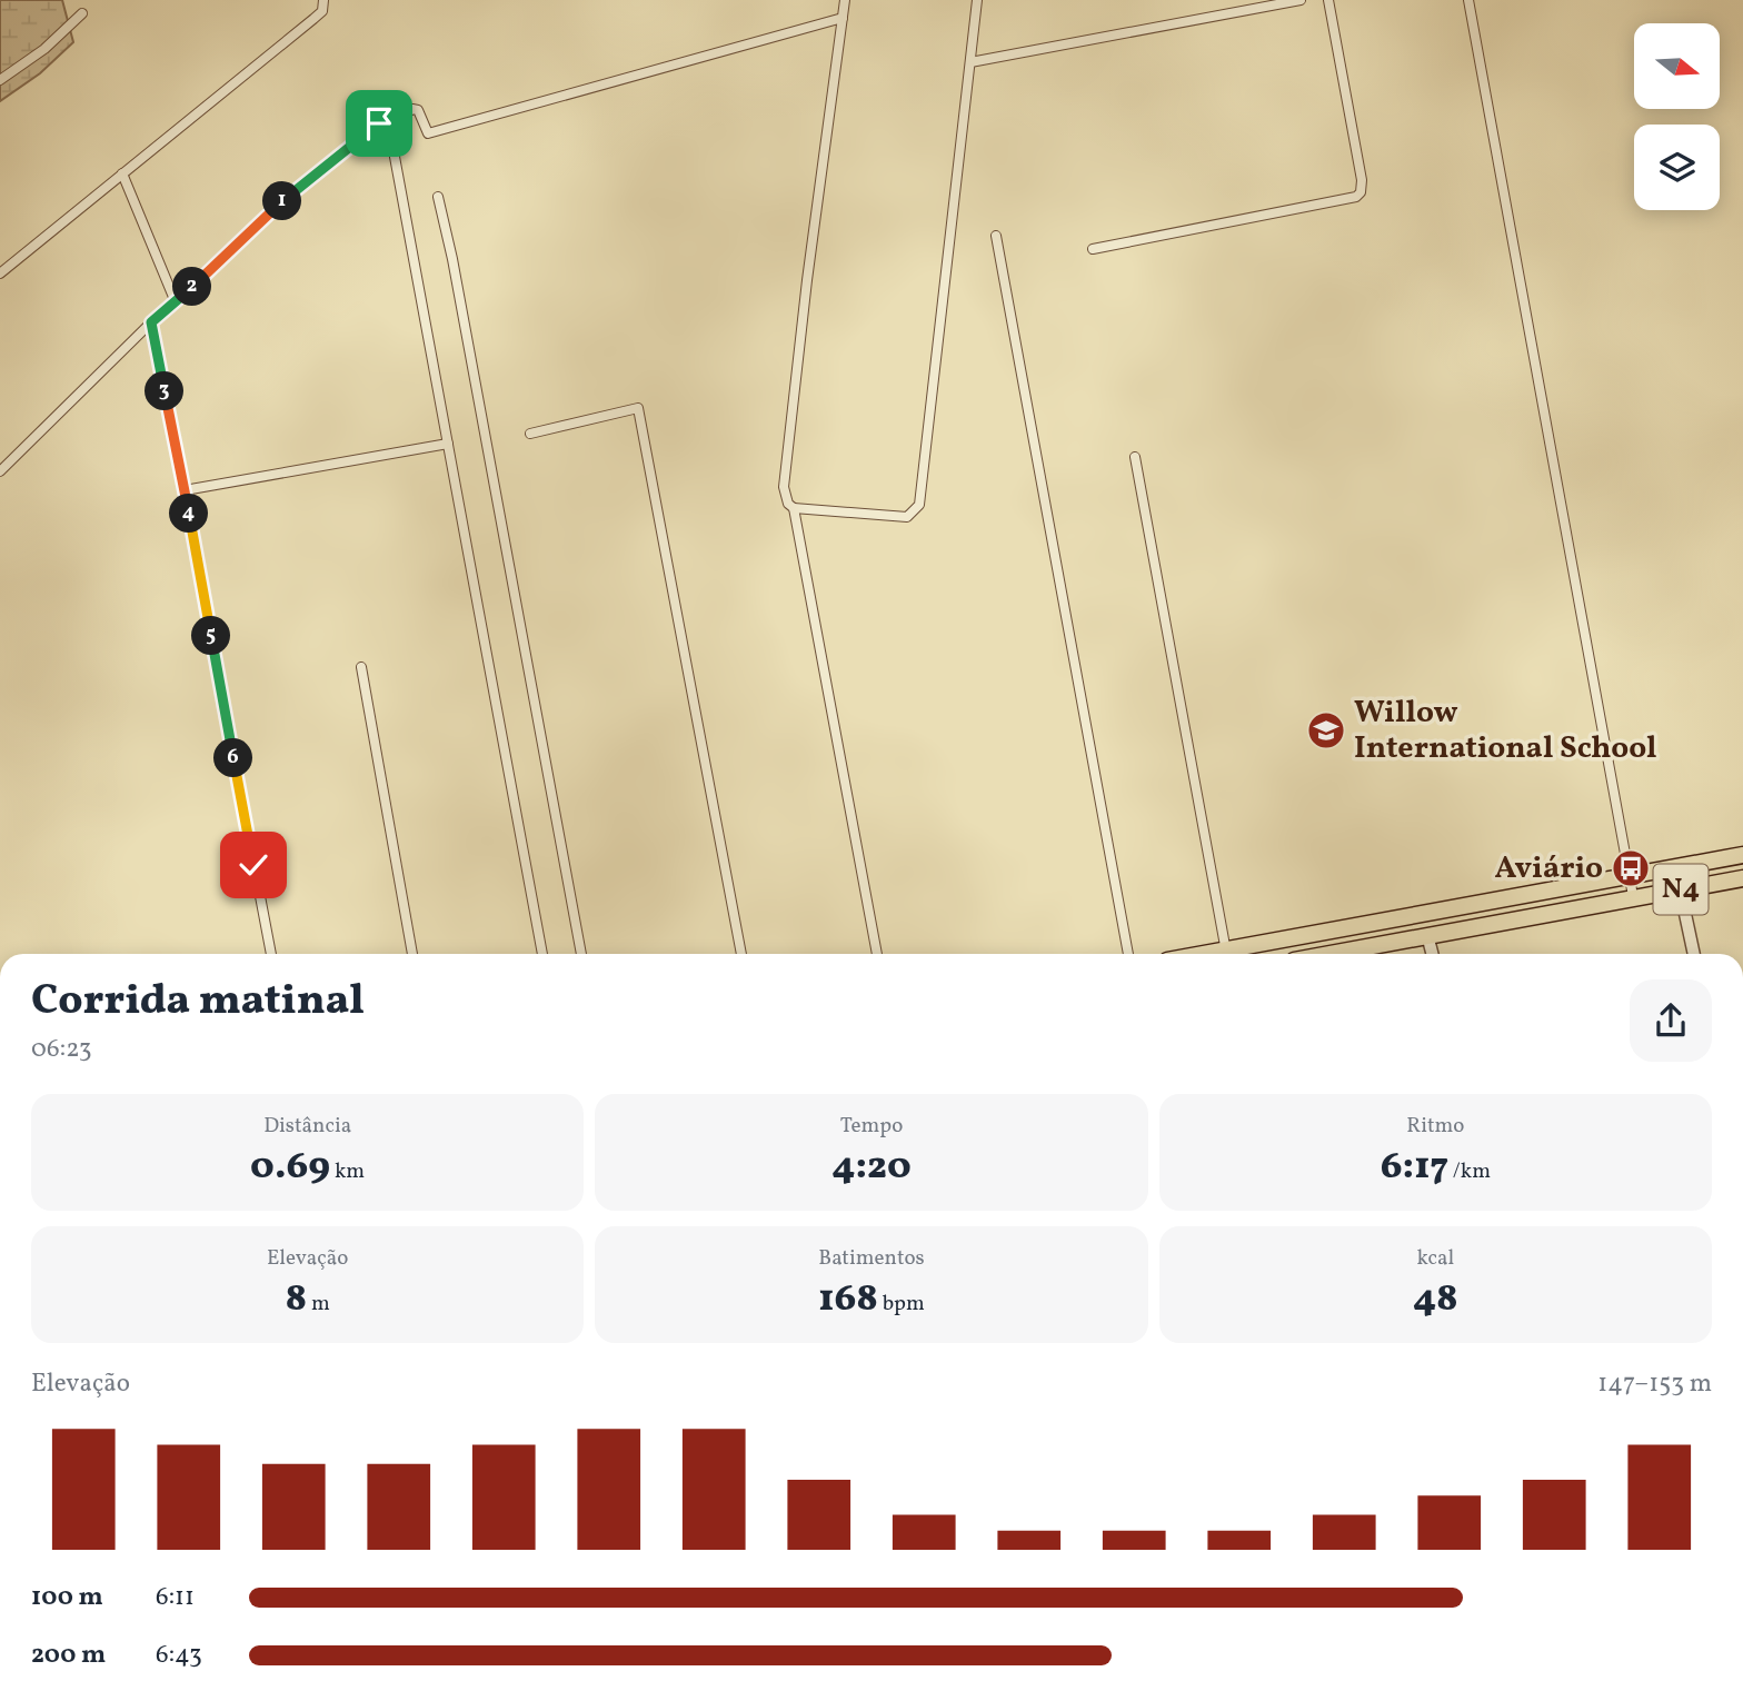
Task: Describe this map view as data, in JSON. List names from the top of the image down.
{
  "streets": {
    "highway": ["N4"]
  },
  "places": {
    "school or university": ["Willow International School"],
    "bus stop": ["Aviário"]
  },
  "north": "right",
  "page": {
    "pins": [
      "1",
      "2",
      "3",
      "4",
      "5",
      "6"
    ],
    "heading": ["Corrida matinal", "06:23"],
    "stats": [
      ["Distância", "0.69 km"],
      ["Tempo", "4:20"],
      ["Ritmo", "6:17 /km"],
      ["Elevação", "8 m"],
      ["Batimentos", "168 bpm"],
      ["kcal", "48"]
    ],
    "chart": ["Elevação", "147–153 m"],
    "list": [
      {
        "name": "100 m",
        "note": "6:11"
      },
      {
        "name": "200 m",
        "note": "6:43"
      }
    ]
  }
}
